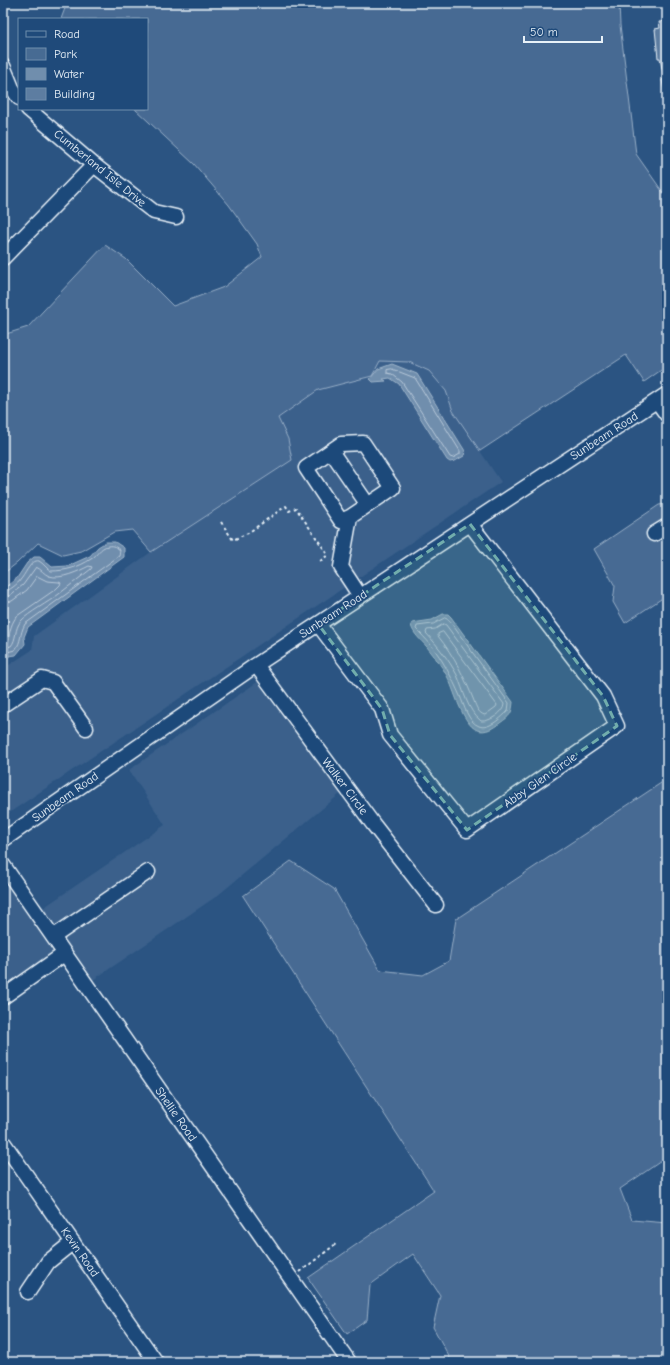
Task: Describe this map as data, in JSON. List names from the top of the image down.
{
  "streets": {
    "street": [
      "Cumberland Isle Drive",
      "Sunbeam Road",
      "Abby Glen Circle",
      "Walker Circle",
      "Shellie Road",
      "Kevin Road"
    ]
  },
  "crossings": [
    ["Sunbeam Road", "Abby Glen Circle"],
    ["Sunbeam Road", "Walker Circle"]
  ],
  "legend": [
    "Road",
    "Park",
    "Water",
    "Building"
  ],
  "scale_bar": "50 m"
}
